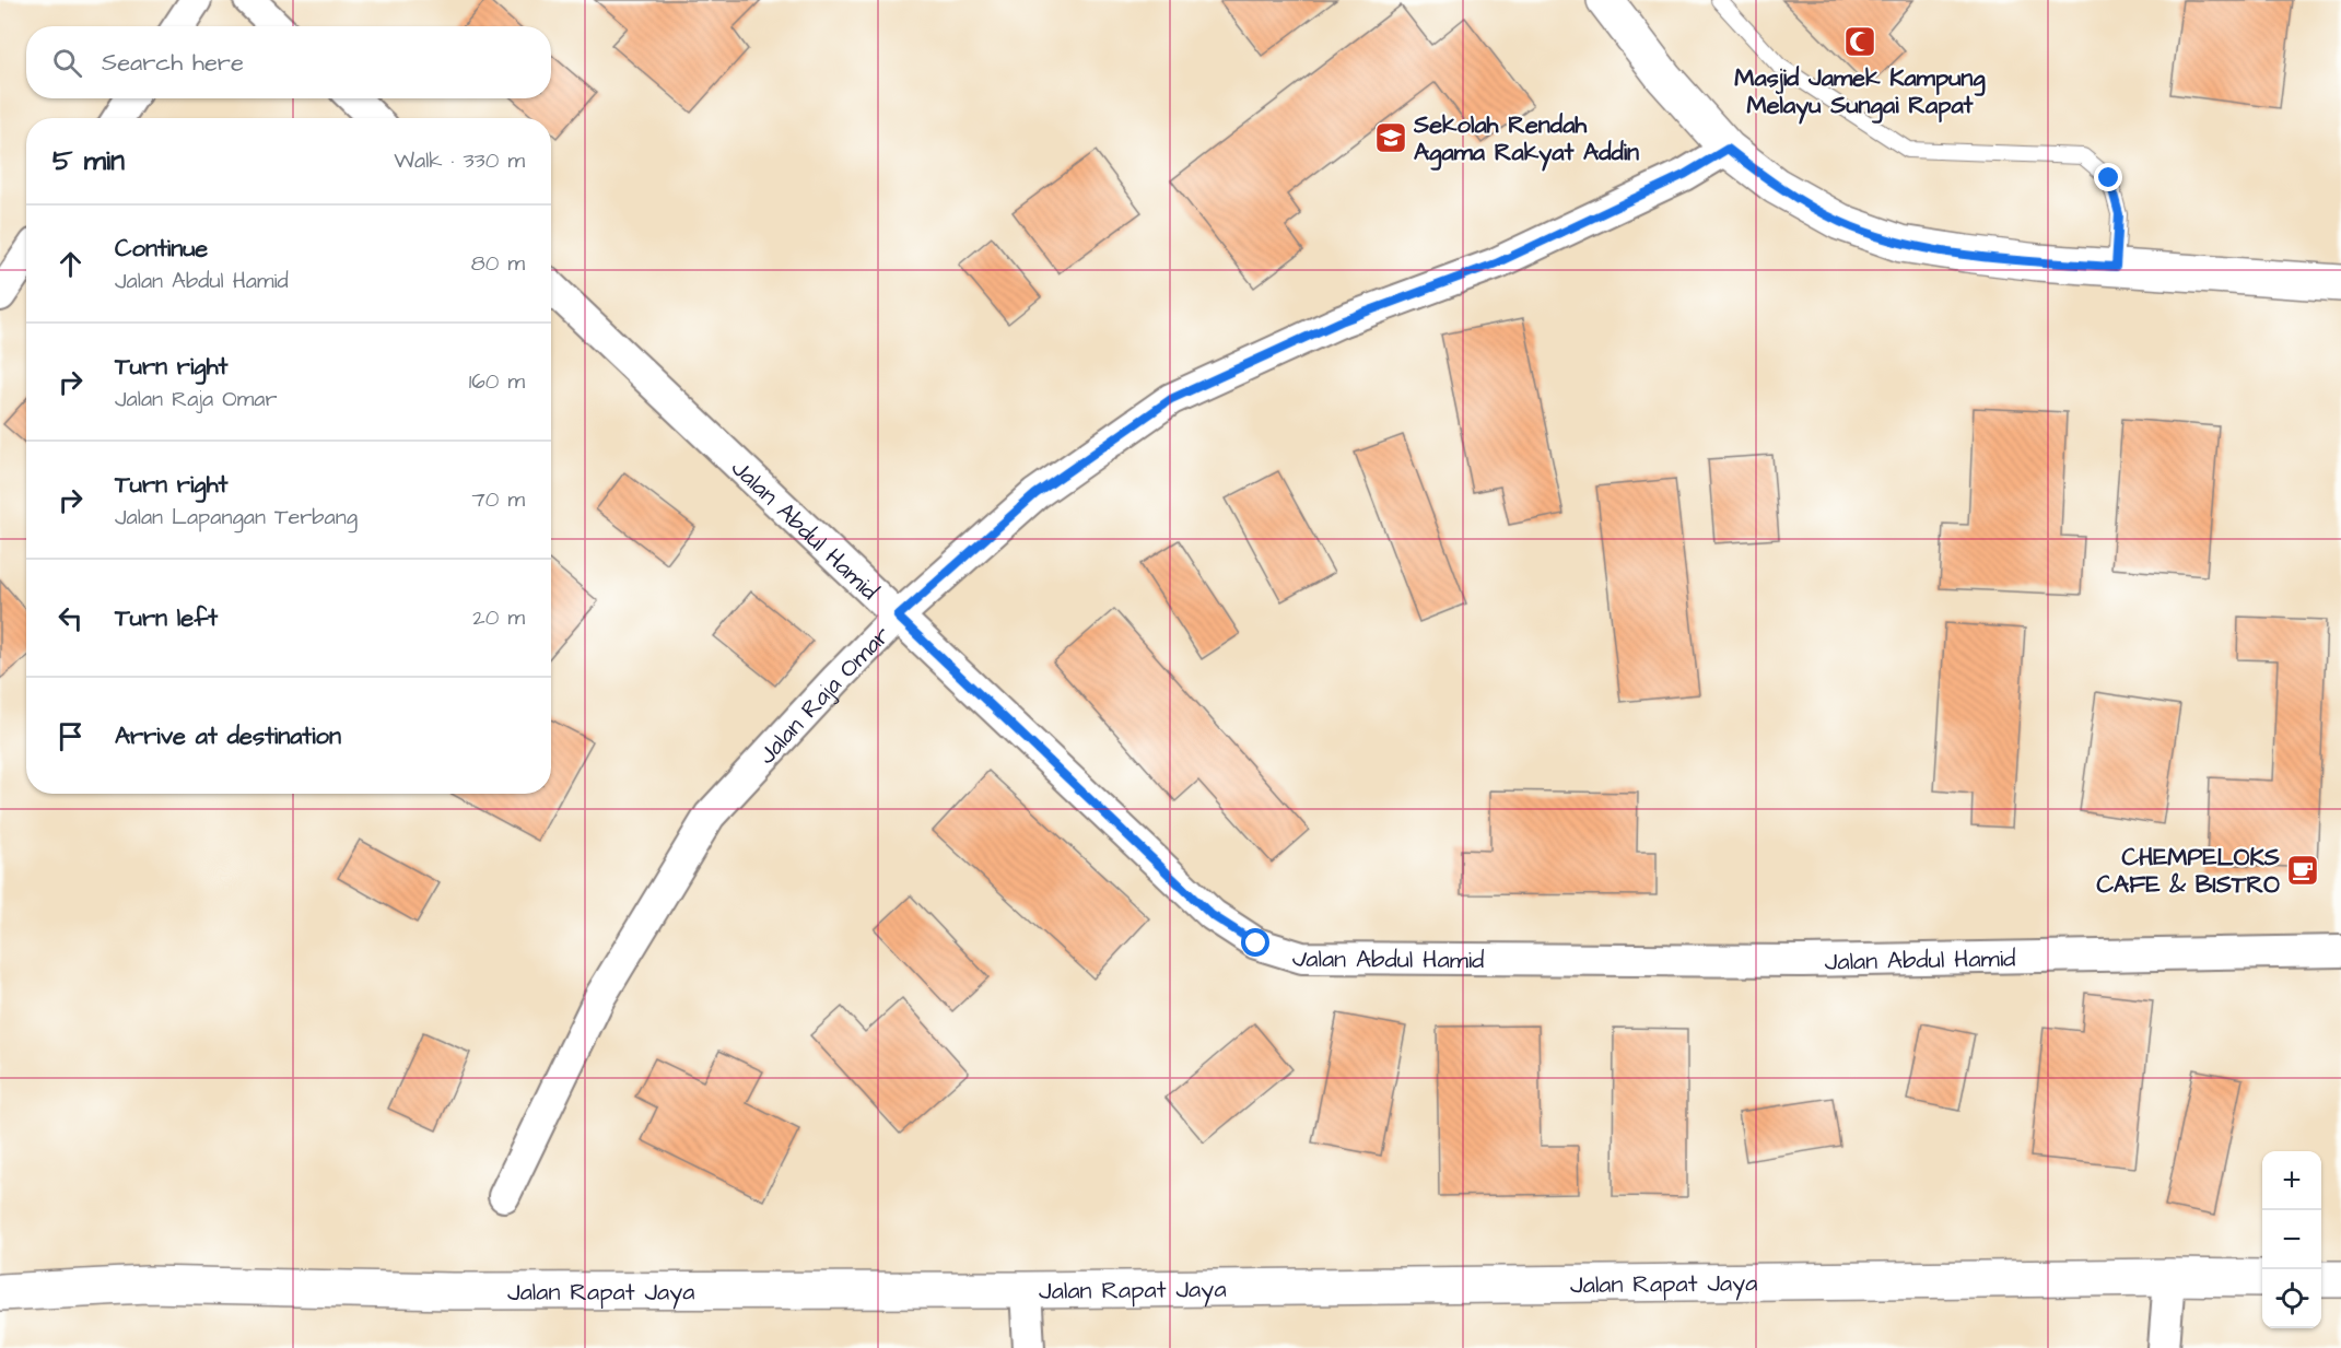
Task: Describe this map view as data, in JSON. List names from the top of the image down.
{
  "streets": {
    "street": ["Jalan Abdul Hamid", "Jalan Raja Omar", "Jalan Rapat Jaya"]
  },
  "crossings": [
    ["Jalan Abdul Hamid", "Jalan Raja Omar"]
  ],
  "places": {
    "mosque": ["Masjid Jamek Kampung Melayu Sungai Rapat"],
    "school or university": ["Sekolah Rendah Agama Rakyat Addin"],
    "cafe": ["CHEMPELOKS CAFE & BISTRO"]
  },
  "page": {
    "search": "Search here",
    "heading": ["5 min", "Walk · 330 m"],
    "list": [
      ["Continue", "Jalan Abdul Hamid", "80 m"],
      ["Turn right", "Jalan Raja Omar", "160 m"],
      ["Turn right", "Jalan Lapangan Terbang", "70 m"],
      ["Turn left", "20 m"],
      "Arrive at destination"
    ],
    "map_buttons": ["+", "−"]
  }
}
